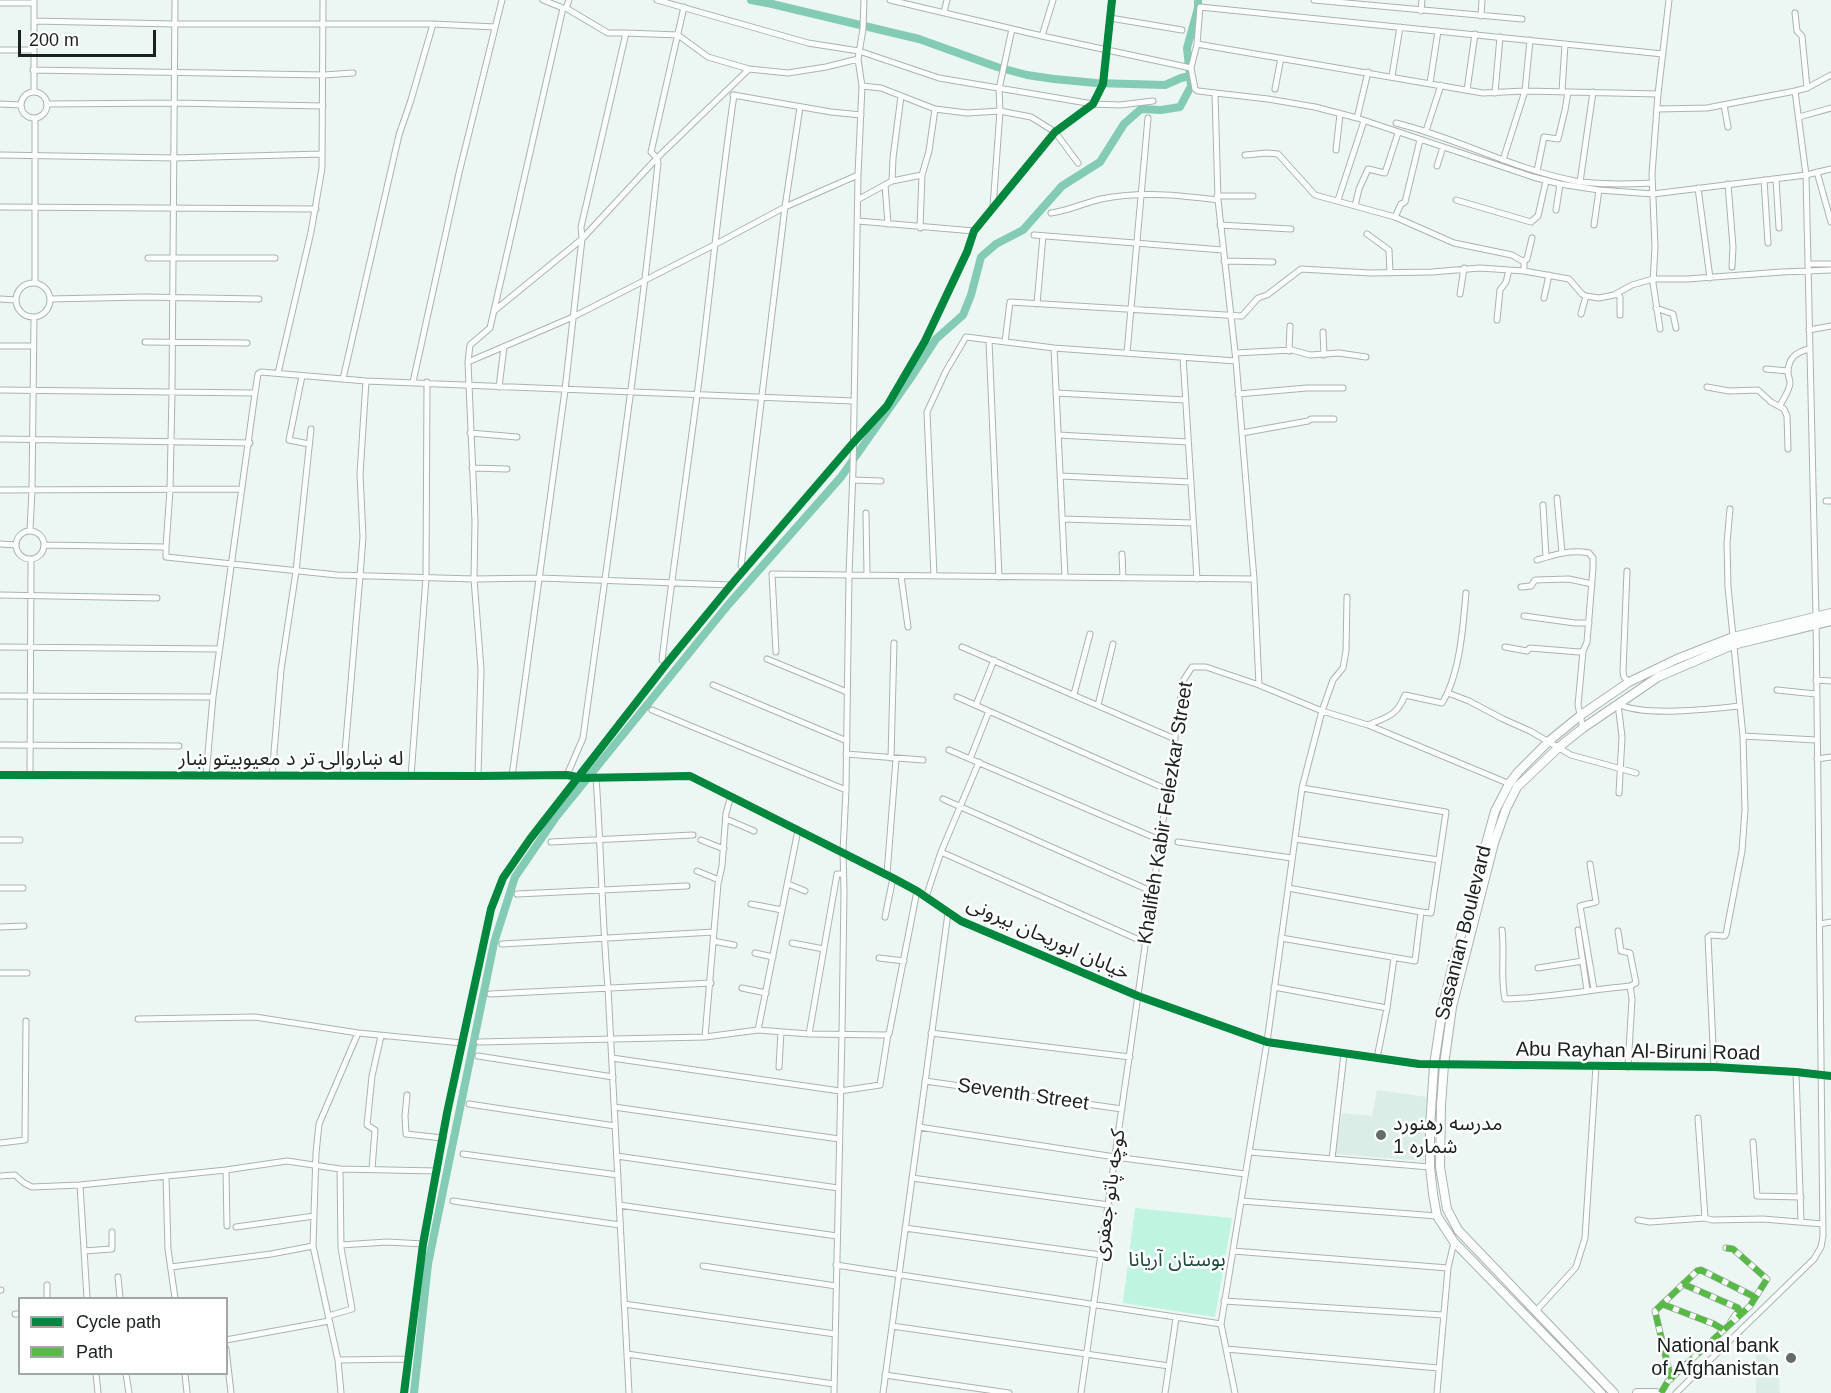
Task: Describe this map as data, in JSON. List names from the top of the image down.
{
  "streets": {
    "highway": ["Sasanian Boulevard"],
    "street": [
      "له ښاروالۍ تر د معیوبیتو ښار",
      "Khalifeh Kabir Felezkar Street",
      "خیابان ابوریحان بیرونی",
      "Abu Rayhan Al-Biruni Road",
      "Seventh Street",
      "کوچه پاتو جعفری"
    ]
  },
  "crossings": [
    ["له ښاروالۍ تر د معیوبیتو ښار", "خیابان ابوریحان بیرونی"],
    ["Khalifeh Kabir Felezkar Street", "خیابان ابوریحان بیرونی"],
    ["Khalifeh Kabir Felezkar Street", "کوچه پاتو جعفری"],
    ["Sasanian Boulevard", "خیابان ابوریحان بیرونی"],
    ["Sasanian Boulevard", "Abu Rayhan Al-Biruni Road"],
    ["خیابان ابوریحان بیرونی", "Abu Rayhan Al-Biruni Road"],
    ["خیابان ابوریحان بیرونی", "کوچه پاتو جعفری"],
    ["Seventh Street", "کوچه پاتو جعفری"]
  ],
  "parks": ["بوستان آریانا"],
  "places": ["مدرسه رهنورد شماره 1", "National bank of Afghanistan"],
  "legend": ["Cycle path", "Path"],
  "scale_bar": "200 m"
}
